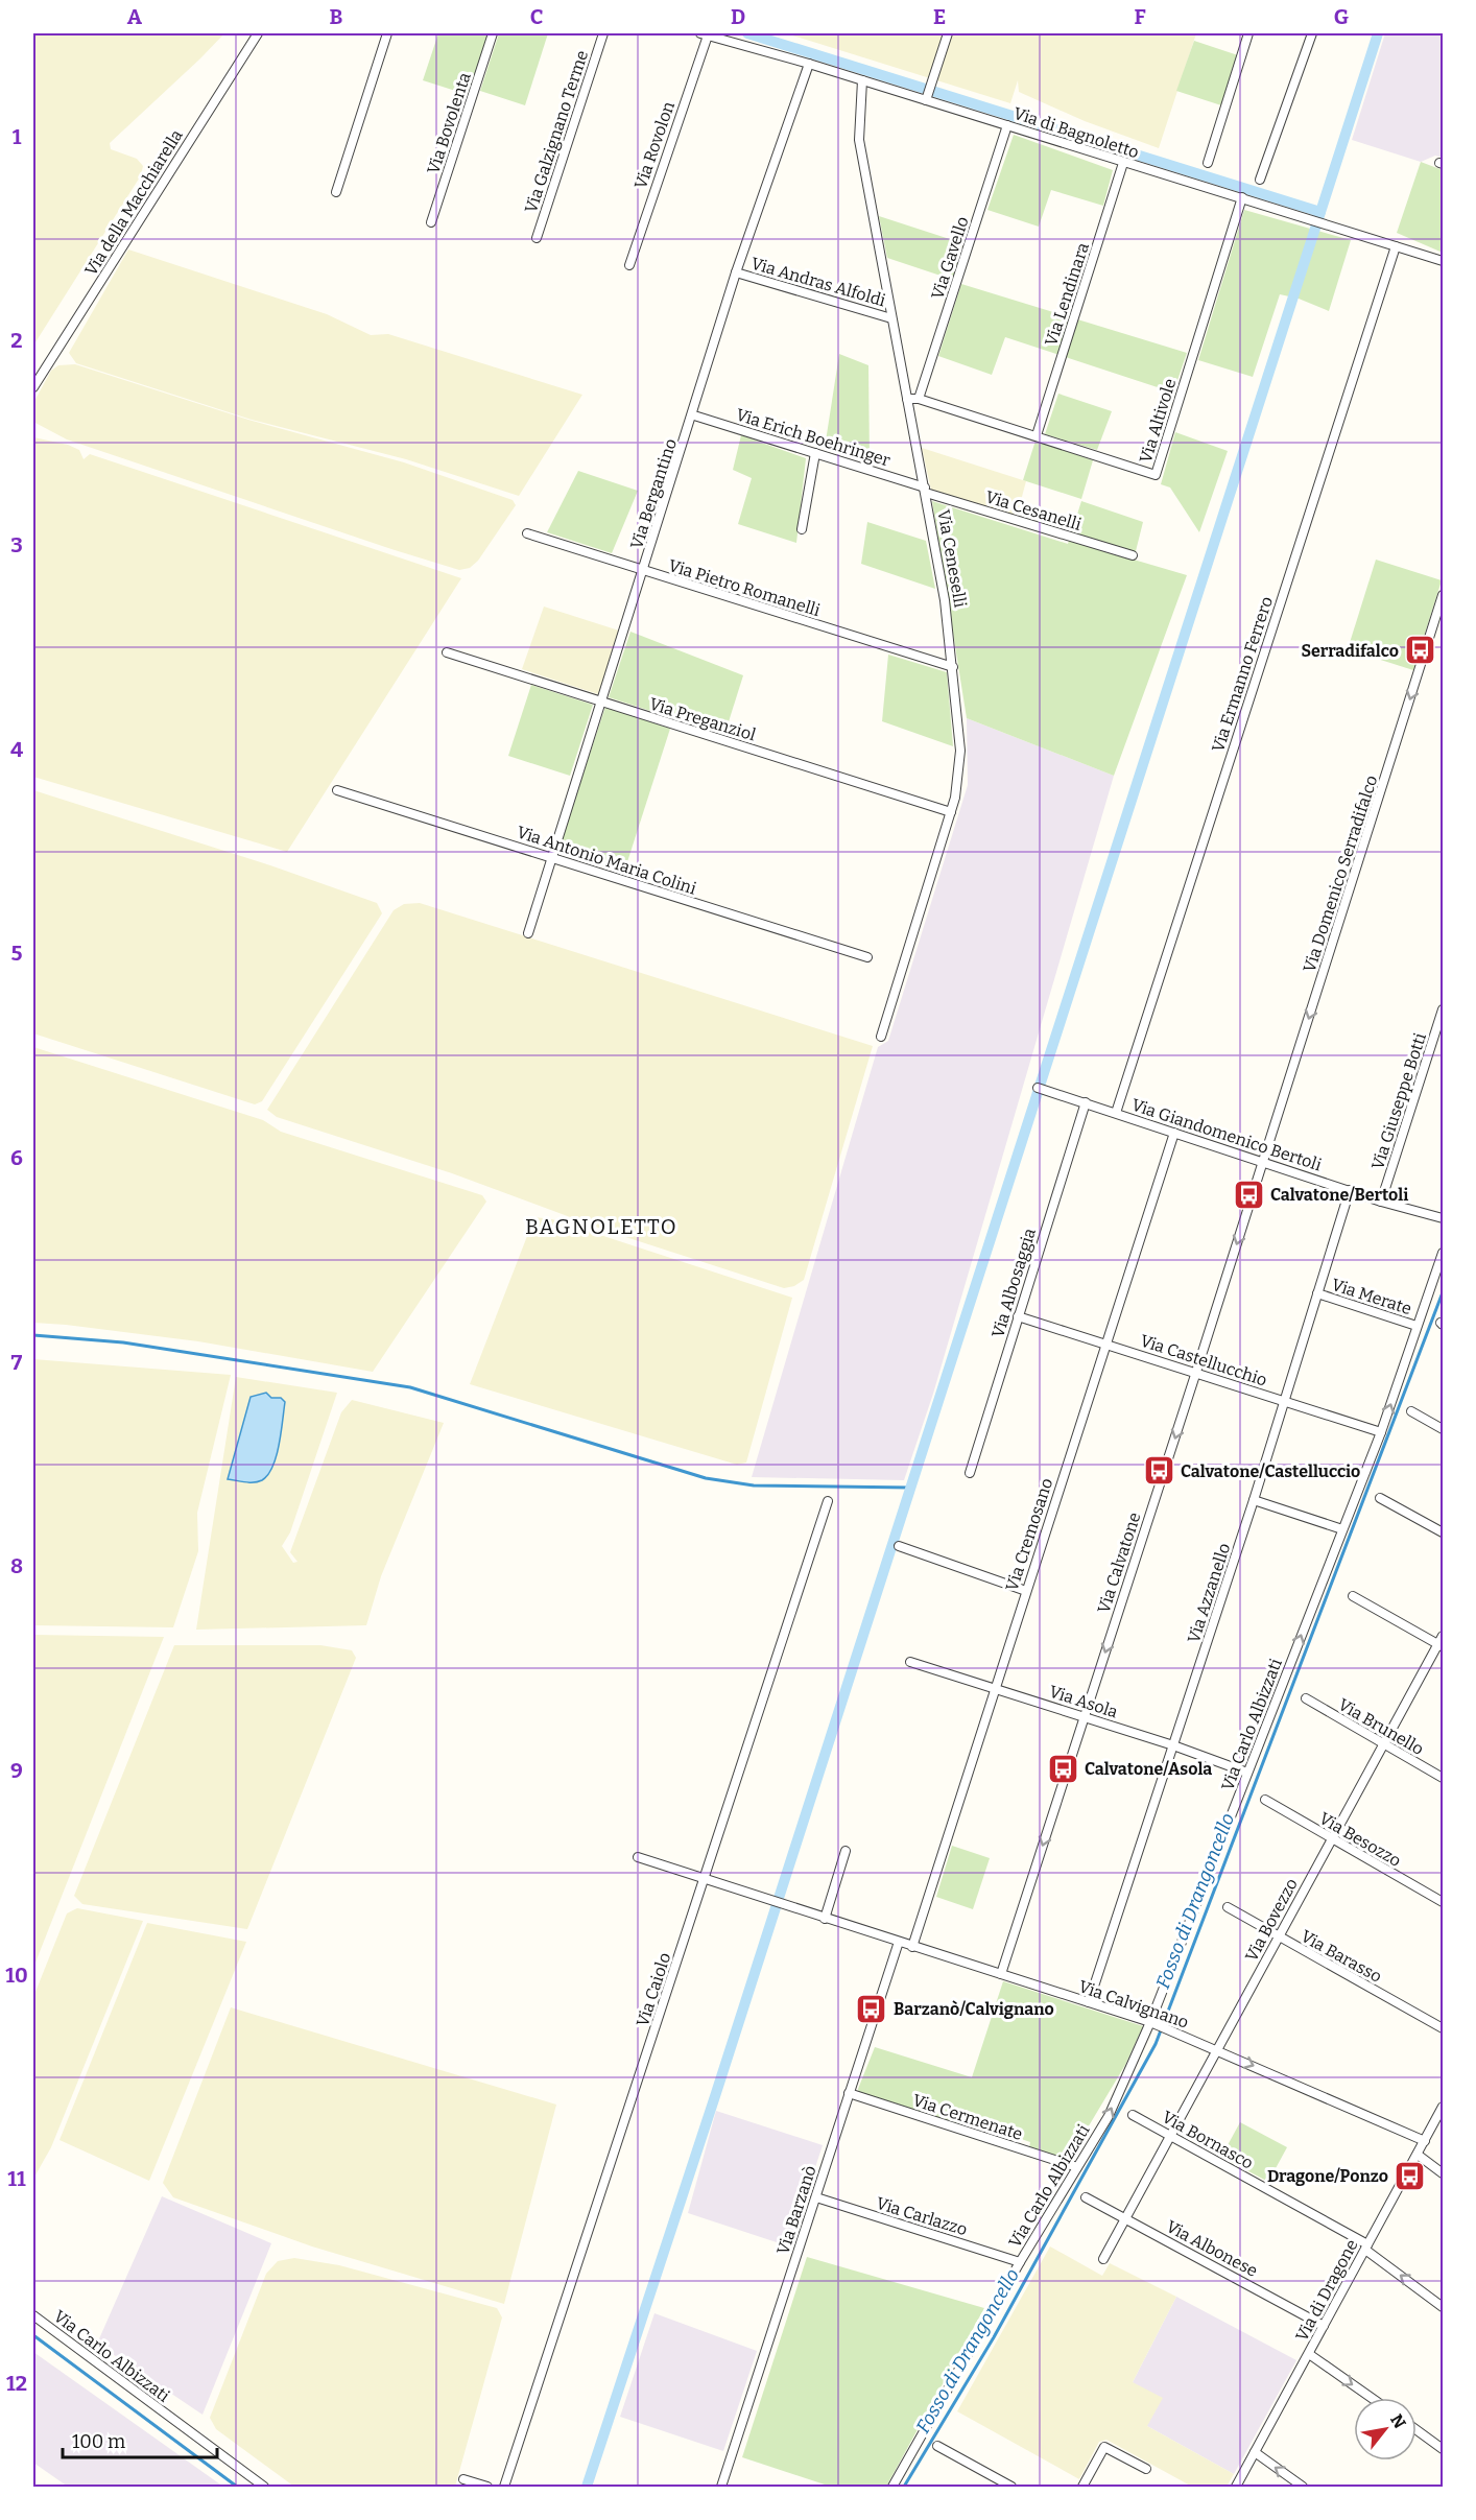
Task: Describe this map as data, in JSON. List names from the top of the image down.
{
  "streets": {
    "street": [
      "Via Bovolenta",
      "Via Galzignano Terme",
      "Via di Bagnoletto",
      "Via Rovolon",
      "Via della Macchiarella",
      "Via Gavello",
      "Via Andras Alfoldi",
      "Via Lendinara",
      "Via Altivole",
      "Via Erich Boehringer",
      "Via Bergantino",
      "Via Cesanelli",
      "Via Ceneselli",
      "Via Pietro Romanelli",
      "Via Ermanno Ferrero",
      "Via Preganziol",
      "Via Antonio Maria Colini",
      "Via Domenico Serradifalco",
      "Via Giuseppe Botti",
      "Via Giandomenico Bertoli",
      "Via Albosaggia",
      "Via Merate",
      "Via Castellucchio",
      "Via Cremosano",
      "Via Calvatone",
      "Via Azzanello",
      "Via Asola",
      "Via Carlo Albizzati",
      "Via Brunello",
      "Via Besozzo",
      "Via Bovezzo",
      "Via Barasso",
      "Via Caiolo",
      "Via Calvignano",
      "Via Cermenate",
      "Via Bornasco",
      "Via Barzanò",
      "Via Carlazzo",
      "Via Albonese",
      "Via di Dragone"
    ]
  },
  "crossings": [
    ["Via di Bagnoletto", "Via Rovolon"],
    ["Via di Bagnoletto", "Via Gavello"],
    ["Via di Bagnoletto", "Via Lendinara"],
    ["Via di Bagnoletto", "Via Altivole"],
    ["Via di Bagnoletto", "Via Bergantino"],
    ["Via di Bagnoletto", "Via Ceneselli"],
    ["Via di Bagnoletto", "Via Ermanno Ferrero"],
    ["Via Gavello", "Via Altivole"],
    ["Via Andras Alfoldi", "Via Bergantino"],
    ["Via Andras Alfoldi", "Via Ceneselli"],
    ["Via Lendinara", "Via Altivole"],
    ["Via Altivole", "Via Ceneselli"],
    ["Via Erich Boehringer", "Via Bergantino"],
    ["Via Erich Boehringer", "Via Cesanelli"],
    ["Via Erich Boehringer", "Via Ceneselli"],
    ["Via Bergantino", "Via Pietro Romanelli"],
    ["Via Bergantino", "Via Preganziol"],
    ["Via Bergantino", "Via Antonio Maria Colini"],
    ["Via Cesanelli", "Via Ceneselli"],
    ["Via Ceneselli", "Via Pietro Romanelli"],
    ["Via Ceneselli", "Via Preganziol"],
    ["Via Ermanno Ferrero", "Via Giandomenico Bertoli"],
    ["Via Domenico Serradifalco", "Via Giandomenico Bertoli"],
    ["Via Domenico Serradifalco", "Via Calvatone"],
    ["Via Giuseppe Botti", "Via Giandomenico Bertoli"],
    ["Via Giandomenico Bertoli", "Via Albosaggia"],
    ["Via Giandomenico Bertoli", "Via Cremosano"],
    ["Via Giandomenico Bertoli", "Via Calvatone"],
    ["Via Giandomenico Bertoli", "Via Azzanello"],
    ["Via Albosaggia", "Via Castellucchio"],
    ["Via Merate", "Via Azzanello"],
    ["Via Merate", "Via Carlo Albizzati"],
    ["Via Castellucchio", "Via Cremosano"],
    ["Via Castellucchio", "Via Calvatone"],
    ["Via Castellucchio", "Via Azzanello"],
    ["Via Castellucchio", "Via Carlo Albizzati"],
    ["Via Cremosano", "Via Asola"],
    ["Via Cremosano", "Via Calvignano"],
    ["Via Calvatone", "Via Asola"],
    ["Via Calvatone", "Via Calvignano"],
    ["Via Azzanello", "Via Asola"],
    ["Via Azzanello", "Via Calvignano"],
    ["Via Asola", "Via Carlo Albizzati"],
    ["Via Carlo Albizzati", "Via Calvignano"],
    ["Via Carlo Albizzati", "Via Cermenate"],
    ["Via Carlo Albizzati", "Via Carlazzo"],
    ["Via Brunello", "Via Bovezzo"],
    ["Via Besozzo", "Via Bovezzo"],
    ["Via Bovezzo", "Via Barasso"],
    ["Via Bovezzo", "Via Calvignano"],
    ["Via Bovezzo", "Via Bornasco"],
    ["Via Bovezzo", "Via Albonese"],
    ["Via Caiolo", "Via Calvignano"],
    ["Via Calvignano", "Via Barzanò"],
    ["Via Calvignano", "Via di Dragone"],
    ["Via Cermenate", "Via Barzanò"],
    ["Via Bornasco", "Via di Dragone"],
    ["Via Barzanò", "Via Carlazzo"],
    ["Via Albonese", "Via di Dragone"]
  ],
  "one_way": ["Via Domenico Serradifalco", "Via Calvatone"],
  "districts": ["BAGNOLETTO"],
  "water": ["Fosso di Drangoncello"],
  "places": {
    "bus stop": [
      "Serradifalco",
      "Calvatone/Bertoli",
      "Calvatone/Castelluccio",
      "Calvatone/Asola",
      "Barzanò/Calvignano",
      "Dragone/Ponzo"
    ]
  },
  "scale_bar": "100 m",
  "north": "top right",
  "grid": {
    "columns": [
      "A",
      "B",
      "C",
      "D",
      "E",
      "F",
      "G"
    ],
    "rows": [
      "1",
      "2",
      "3",
      "4",
      "5",
      "6",
      "7",
      "8",
      "9",
      "10",
      "11",
      "12"
    ]
  }
}
